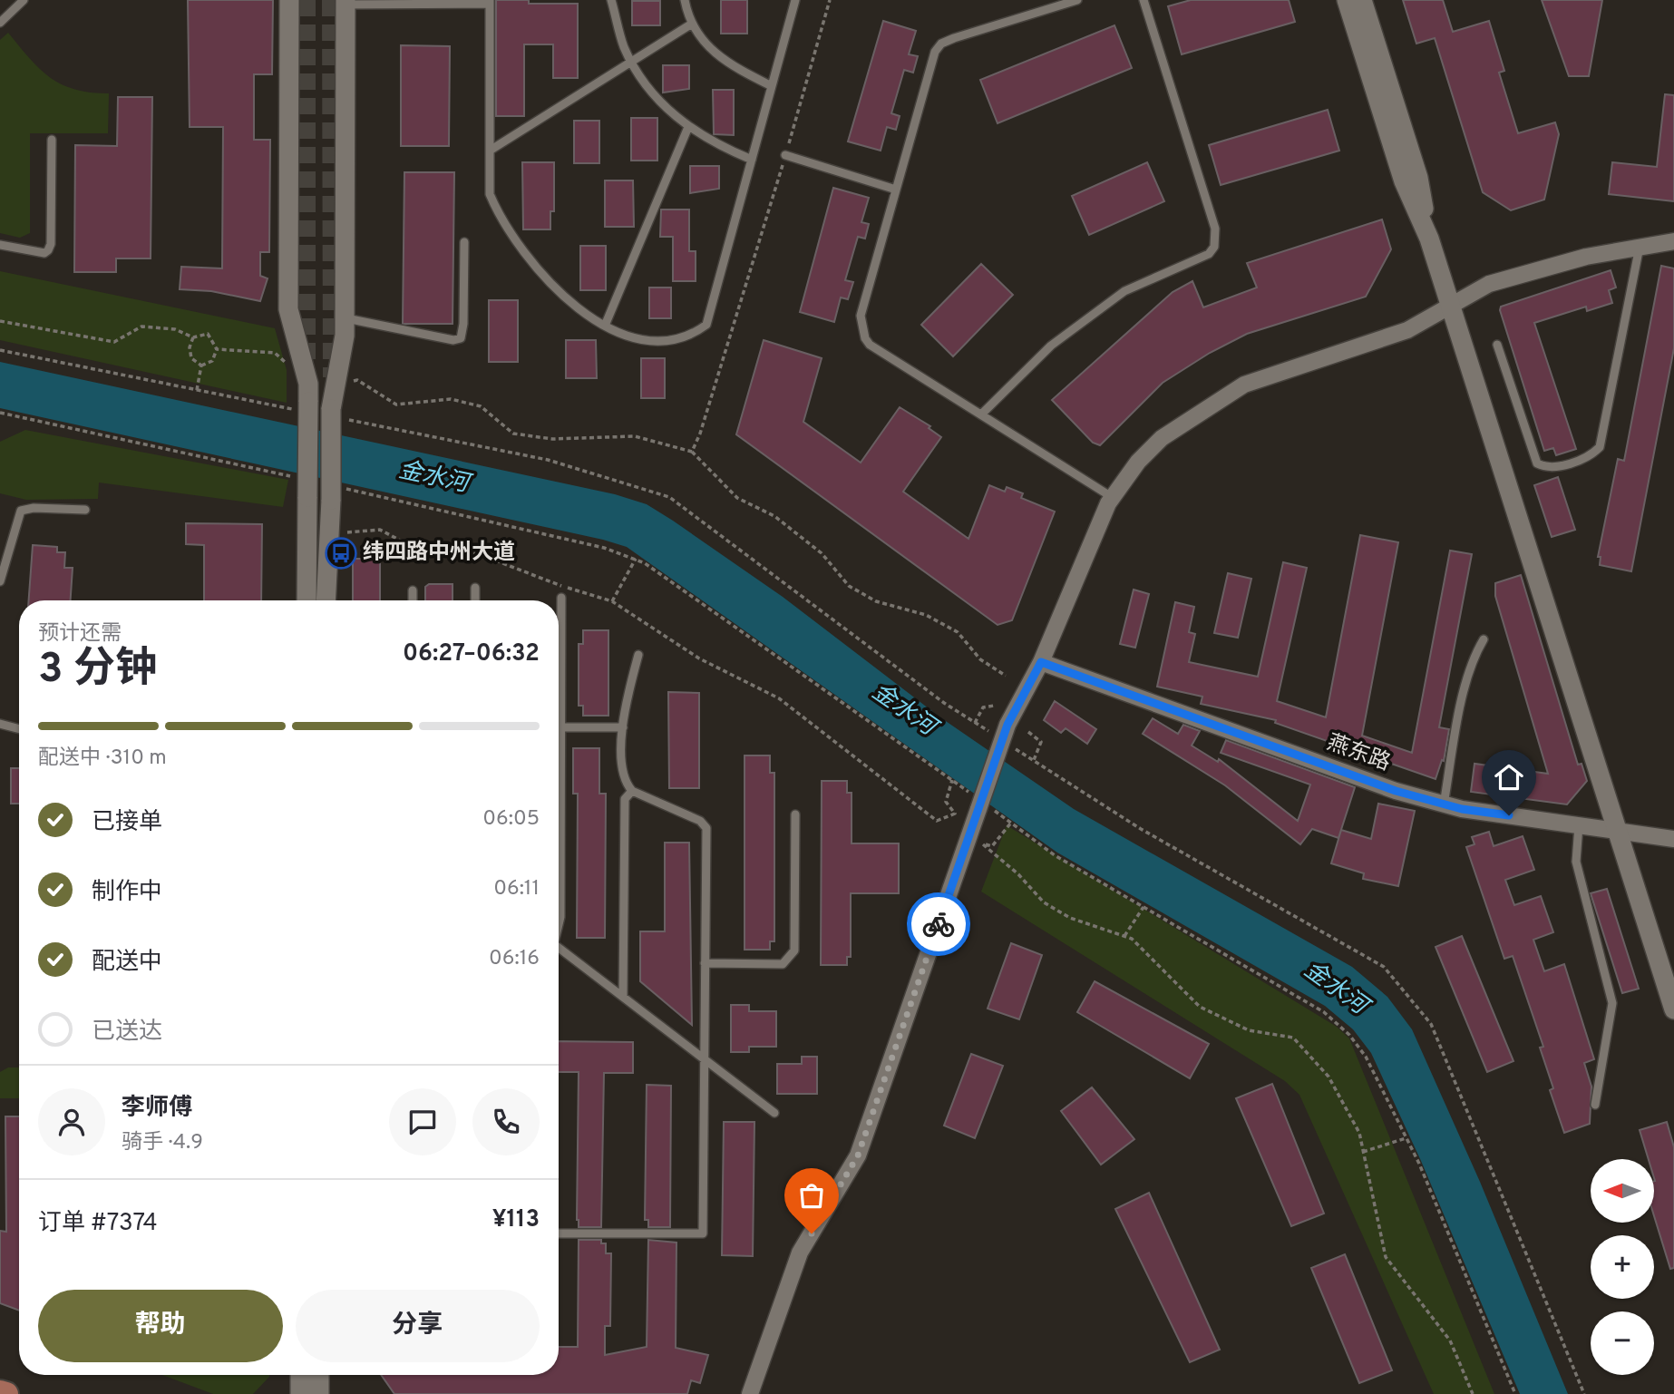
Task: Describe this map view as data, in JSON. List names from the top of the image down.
{
  "streets": {
    "street": ["燕东路"]
  },
  "water": ["金水河"],
  "places": {
    "bus stop": ["纬四路中州大道"]
  },
  "north": "left",
  "page": {
    "heading": ["3 分钟", "预计还需", "06:27–06:32"],
    "panel": [
      "李师傅",
      "骑手 · 4.9",
      "订单 #7374",
      "¥113"
    ],
    "bar": "配送中 · 310 m",
    "list": [
      ["已接单", "06:05"],
      ["制作中", "06:11"],
      ["配送中", "06:16"],
      "已送达"
    ],
    "map_buttons": ["+", "−"],
    "buttons": ["帮助", "分享"]
  }
}
